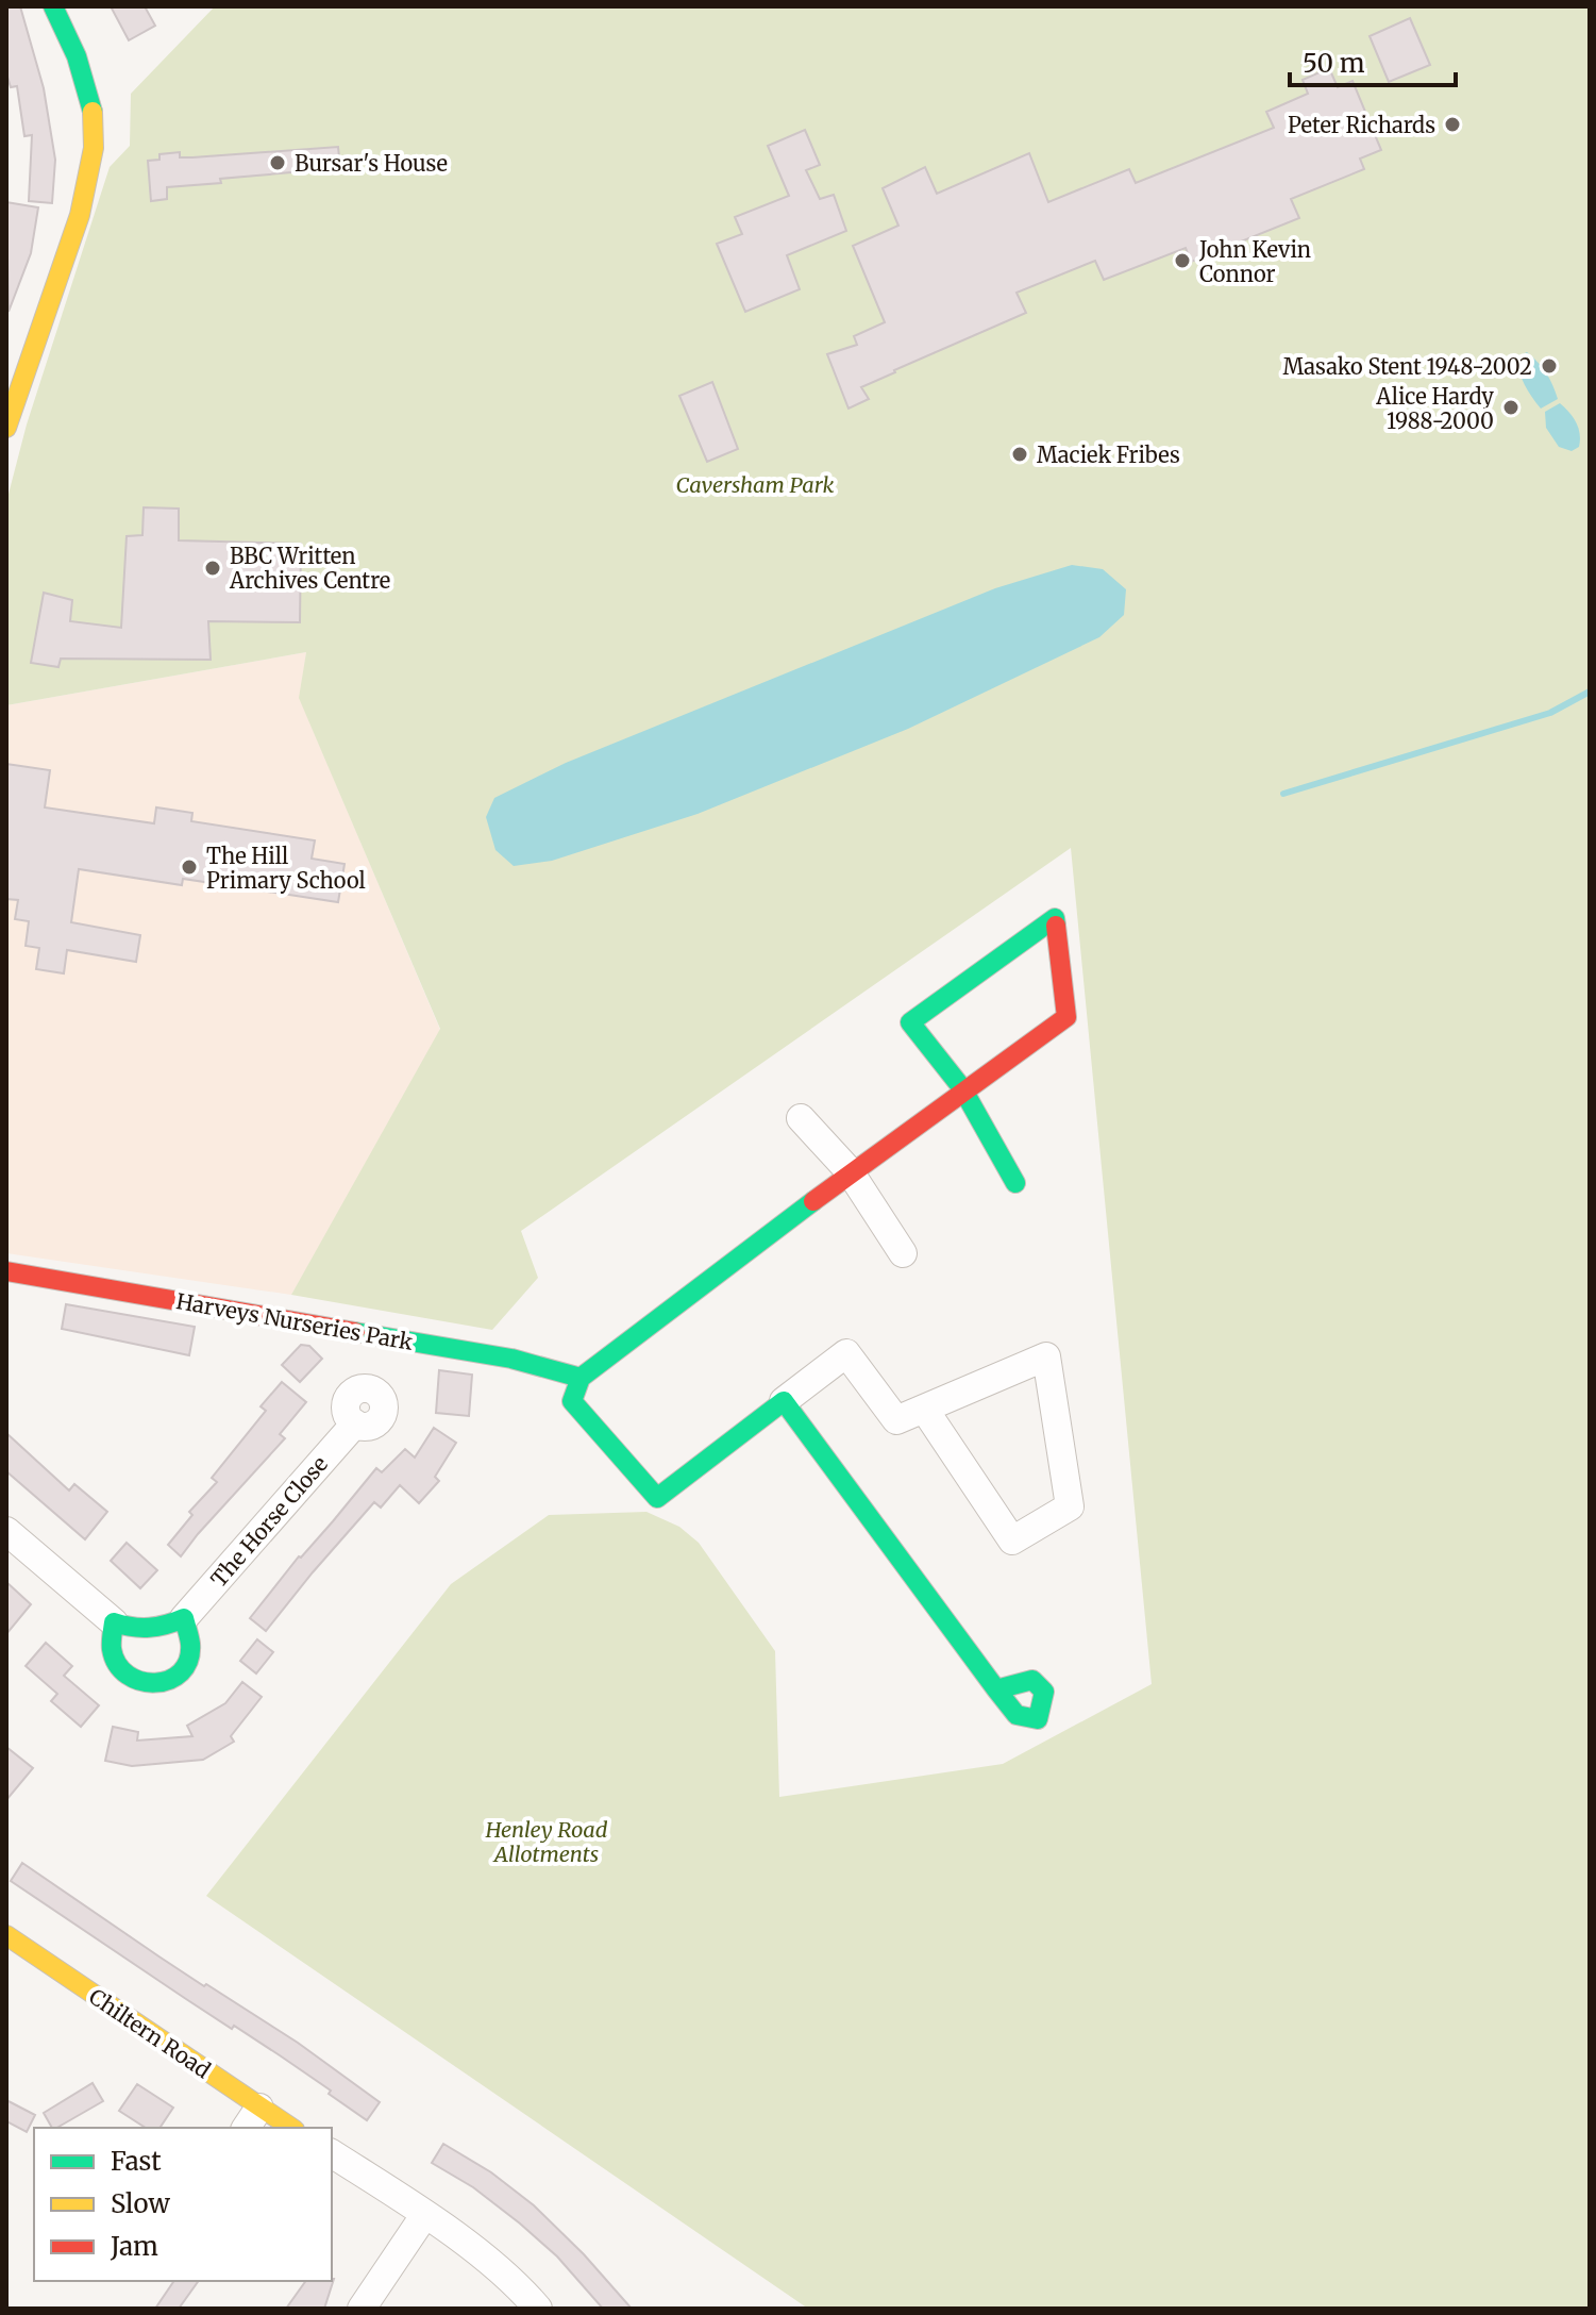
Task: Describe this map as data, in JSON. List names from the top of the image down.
{
  "streets": {
    "street": ["Harveys Nurseries Park", "The Horse Close", "Chiltern Road"]
  },
  "parks": ["Caversham Park", "Henley Road Allotments"],
  "places": [
    "Peter Richards",
    "Bursar's House",
    "John Kevin Connor",
    "Masako Stent 1948-2002",
    "Alice Hardy 1988-2000",
    "Maciek Fribes",
    "BBC Written Archives Centre",
    "The Hill Primary School"
  ],
  "legend": ["Fast", "Slow", "Jam"],
  "scale_bar": "50 m"
}
